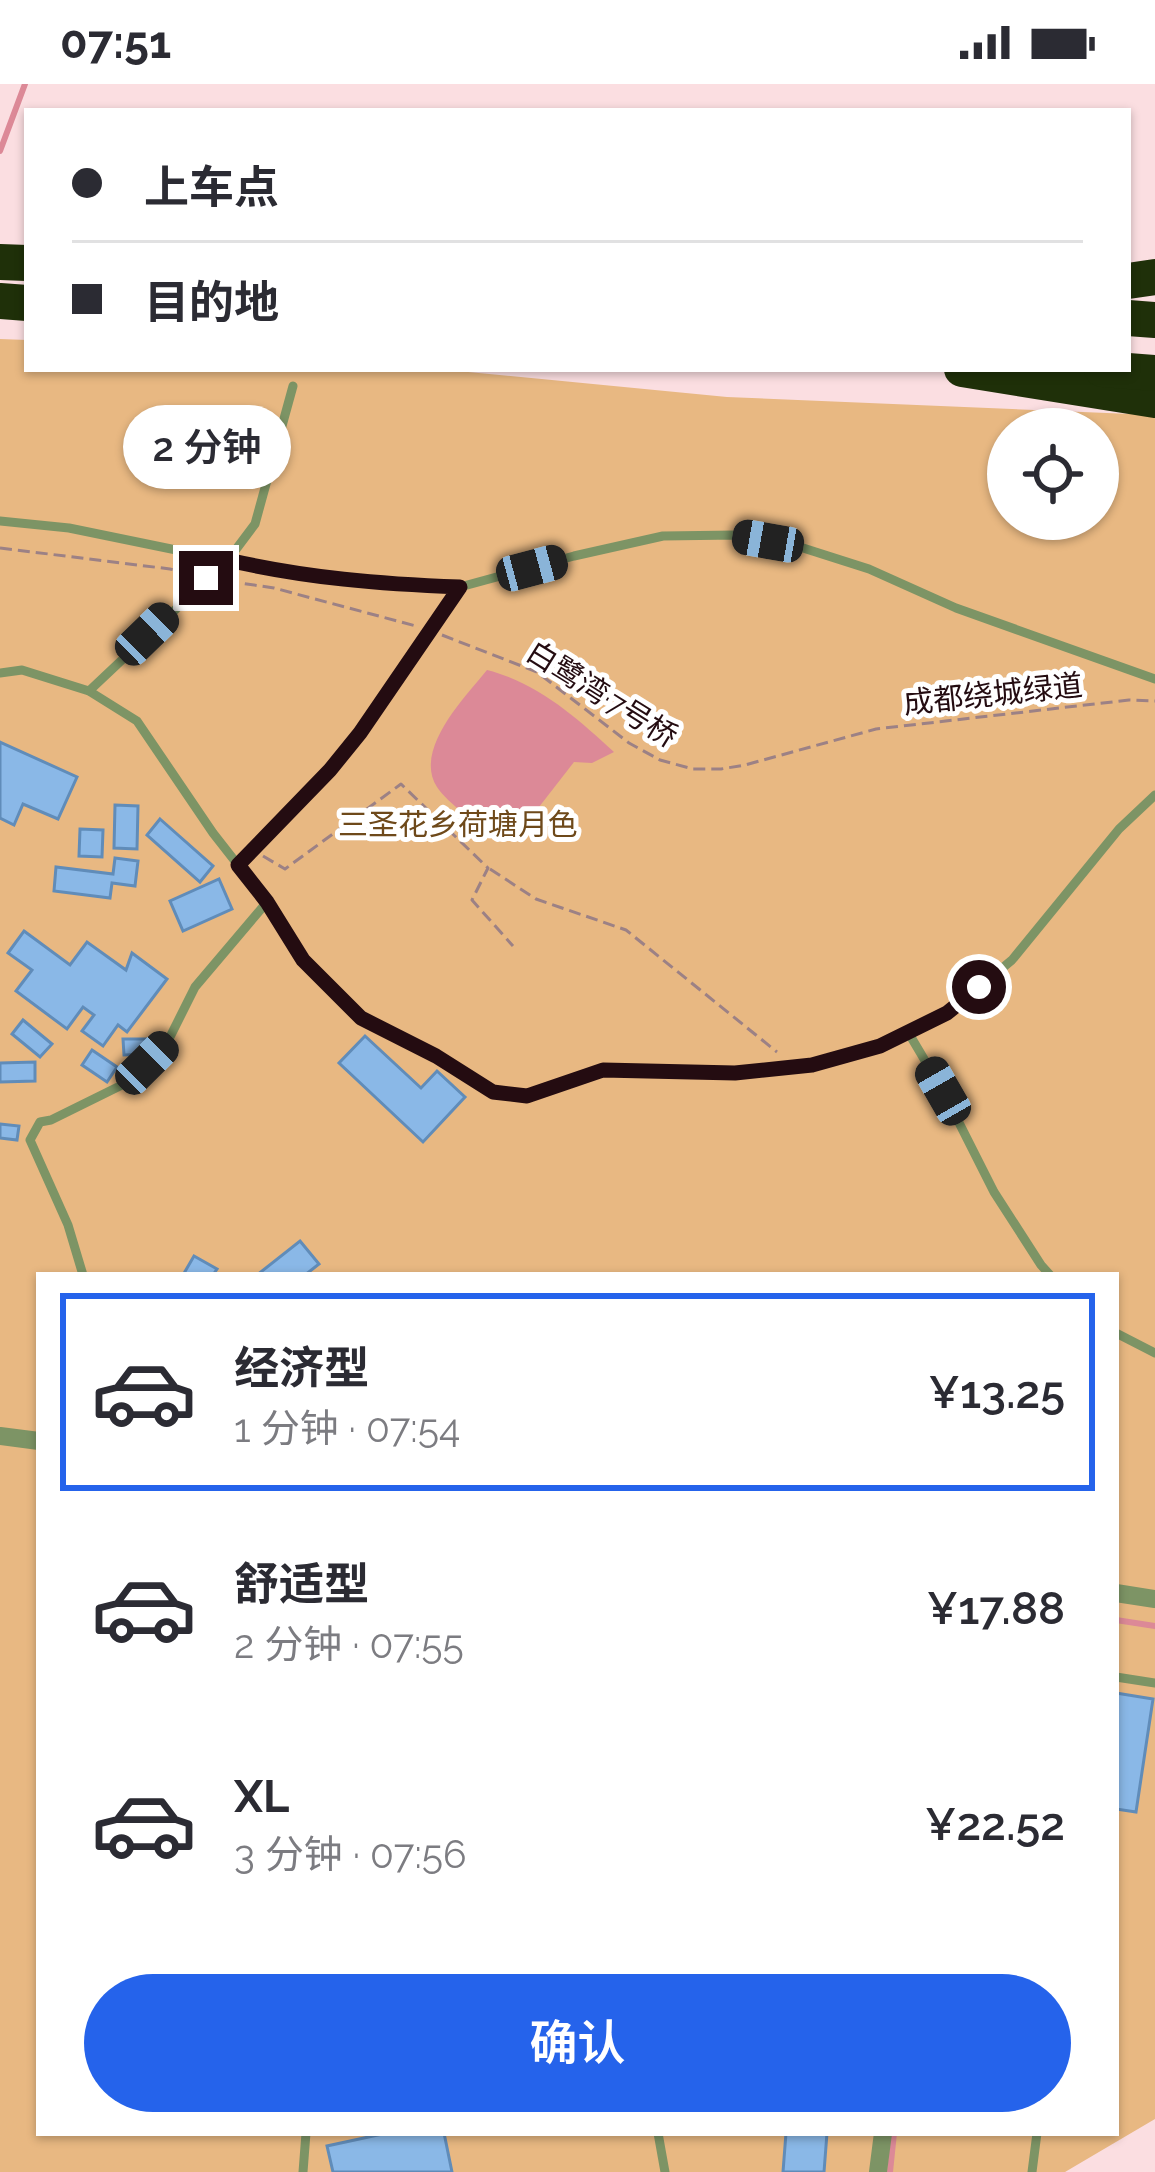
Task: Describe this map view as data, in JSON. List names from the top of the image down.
{
  "streets": {
    "path": ["白鹭湾·7号桥", "成都绕城绿道"]
  },
  "crossings": [
    ["白鹭湾·7号桥", "成都绕城绿道"]
  ],
  "parks": ["三圣花乡荷塘月色"],
  "page": {
    "status": "07:51",
    "banner": ["上车点", "目的地"],
    "bubble": "2 分钟",
    "list": [
      {
        "name": "经济型",
        "note": "1 分钟 · 07:54",
        "value": "¥13.25"
      },
      {
        "name": "舒适型",
        "note": "2 分钟 · 07:55",
        "value": "¥17.88"
      },
      {
        "name": "XL",
        "note": "3 分钟 · 07:56",
        "value": "¥22.52"
      }
    ],
    "buttons": "确认"
  }
}
